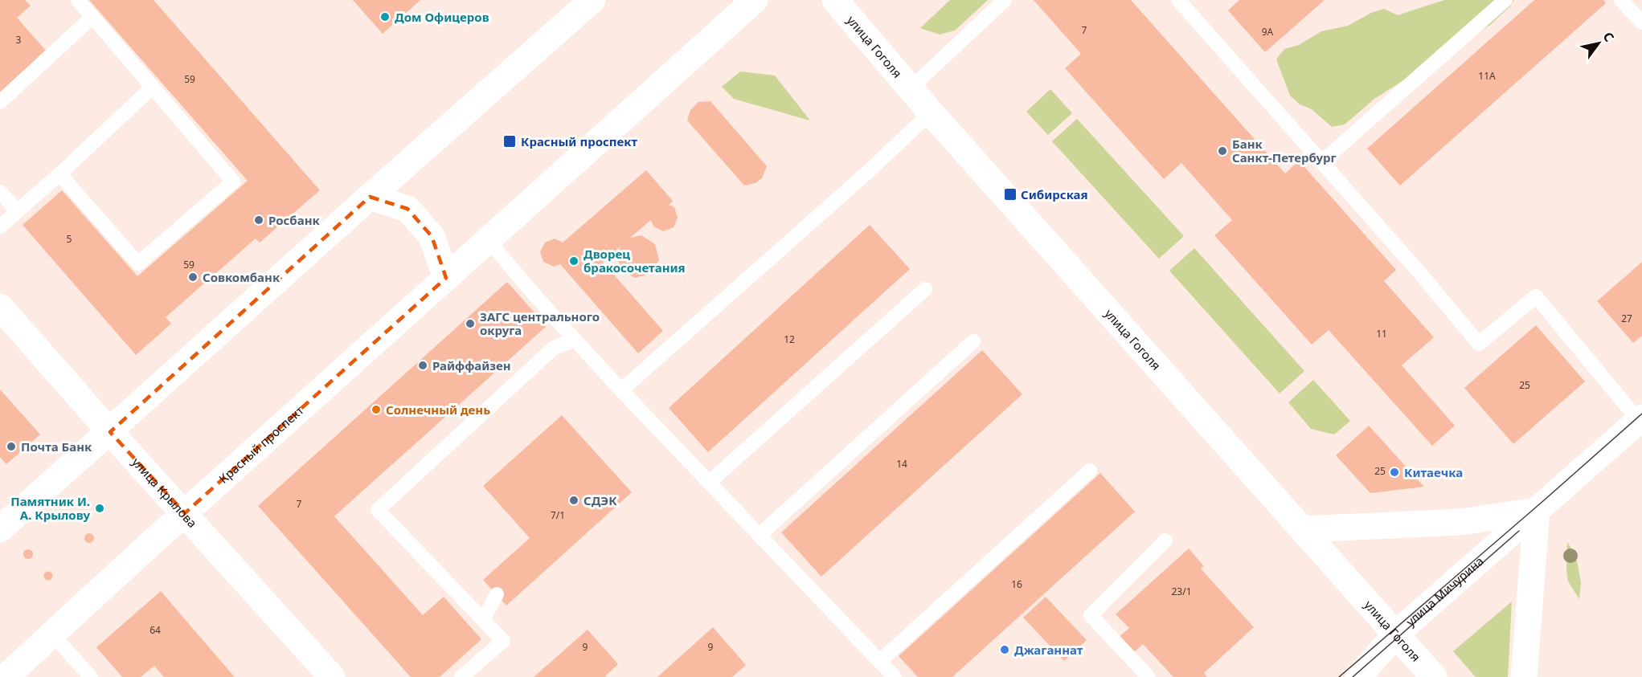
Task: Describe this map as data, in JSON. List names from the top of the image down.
{
  "streets": {
    "main road": [
      "улица Гоголя",
      "Красный проспект",
      "улица Крылова",
      "улица Мичурина"
    ]
  },
  "crossings": [
    ["улица Гоголя", "улица Мичурина"],
    ["Красный проспект", "улица Крылова"]
  ],
  "places": {
    "other": [
      "Дом Офицеров",
      "Банк Санкт-Петербург",
      "Росбанк",
      "Дворец бракосочетания",
      "Совкомбанк",
      "ЗАГС центрального округа",
      "Райффайзен",
      "Солнечный день",
      "Почта Банк",
      "Китаечка",
      "СДЭК",
      "Памятник И. А. Крылову",
      "Джаганнат"
    ],
    "transit": ["Красный проспект", "Сибирская"]
  },
  "house_numbers": [
    "7",
    "9А",
    "3",
    "11А",
    "59",
    "5",
    "59",
    "27",
    "11",
    "12",
    "25",
    "14",
    "25",
    "7",
    "7/1",
    "16",
    "23/1",
    "64",
    "9",
    "9"
  ],
  "north": "top right"
}
